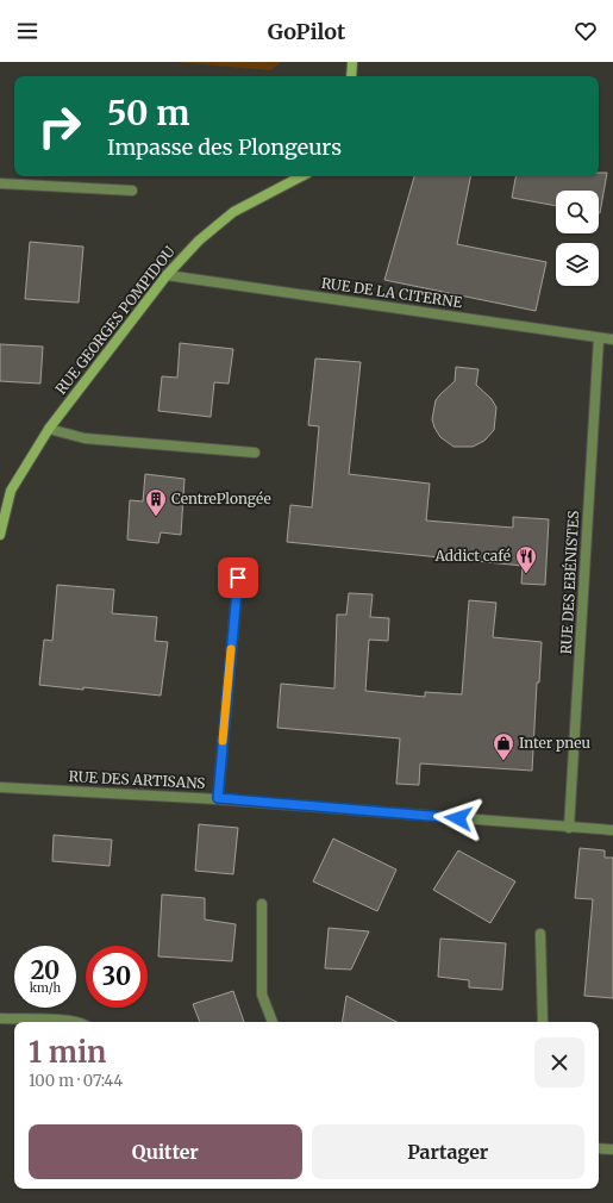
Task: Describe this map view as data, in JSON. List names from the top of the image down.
{
  "streets": {
    "main road": ["RUE GEORGES POMPIDOU"],
    "street": ["RUE DE LA CITERNE", "RUE DES EBÉNISTES", "RUE DES ARTISANS"]
  },
  "crossings": [
    ["RUE DE LA CITERNE", "RUE GEORGES POMPIDOU"],
    ["RUE DE LA CITERNE", "RUE DES EBÉNISTES"],
    ["RUE DES EBÉNISTES", "RUE DES ARTISANS"]
  ],
  "places": {
    "building": ["CentrePlongée"],
    "restaurant": ["Addict café"],
    "shop": ["Inter pneu"]
  },
  "page": {
    "header": "GoPilot",
    "turn": ["50 m", "Impasse des Plongeurs"],
    "speed": "20 km/h",
    "limit": "30",
    "heading": ["1 min", "100 m · 07:44"],
    "buttons": ["Quitter", "Partager"]
  }
}
